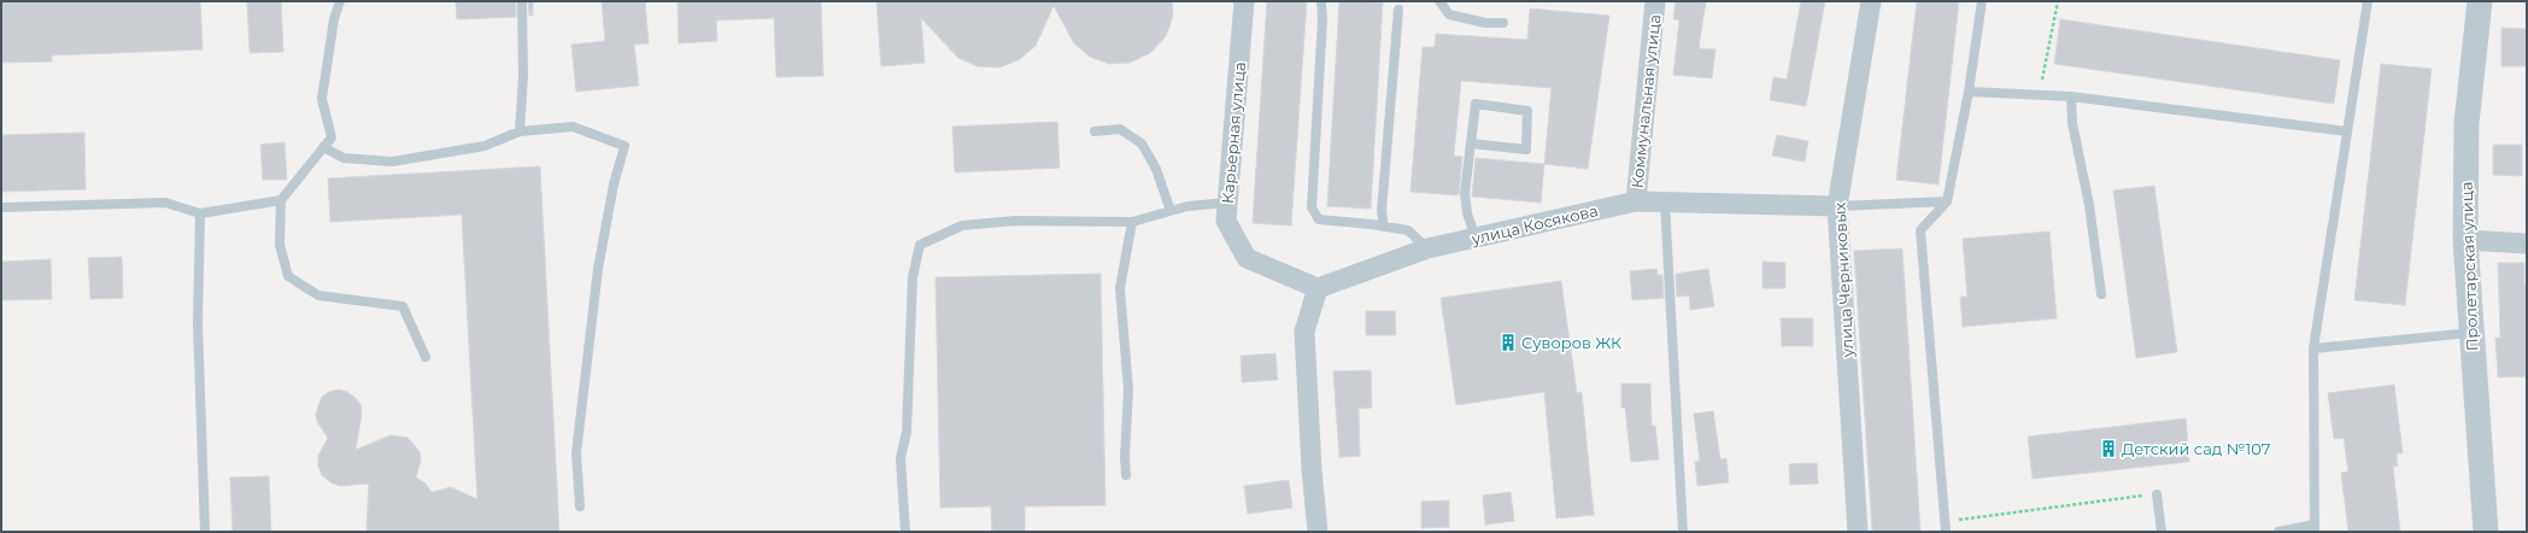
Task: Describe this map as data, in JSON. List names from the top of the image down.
{
  "streets": {
    "street": [
      "Коммунальная улица",
      "Карьерная улица",
      "улица Косякова",
      "Пролетарская улица",
      "улица Черниковых"
    ]
  },
  "crossings": [
    ["Коммунальная улица", "улица Косякова"],
    ["Карьерная улица", "улица Косякова"],
    ["улица Косякова", "улица Черниковых"]
  ],
  "places": {
    "building": ["Суворов ЖК", "Детский сад №107"]
  }
}
